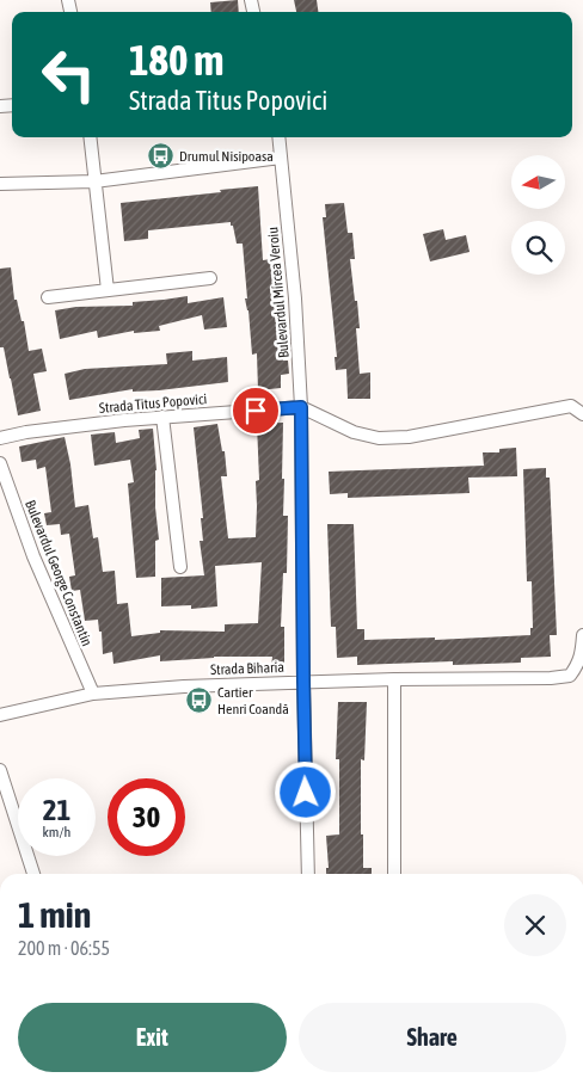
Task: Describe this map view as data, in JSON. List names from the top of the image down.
{
  "streets": {
    "street": [
      "Bulevardul Mircea Veroiu",
      "Strada Titus Popovici",
      "Bulevardul George Constantin",
      "Strada Biharia"
    ]
  },
  "crossings": [
    ["Bulevardul Mircea Veroiu", "Strada Titus Popovici"],
    ["Bulevardul Mircea Veroiu", "Strada Biharia"],
    ["Bulevardul George Constantin", "Strada Biharia"]
  ],
  "places": {
    "bus stop": ["Drumul Nisipoasa", "Cartier Henri Coandă"]
  },
  "north": "left",
  "page": {
    "turn": ["180 m", "Strada Titus Popovici"],
    "speed": "21 km/h",
    "limit": "30",
    "heading": ["1 min", "200 m · 06:55"],
    "buttons": ["Exit", "Share"]
  }
}
